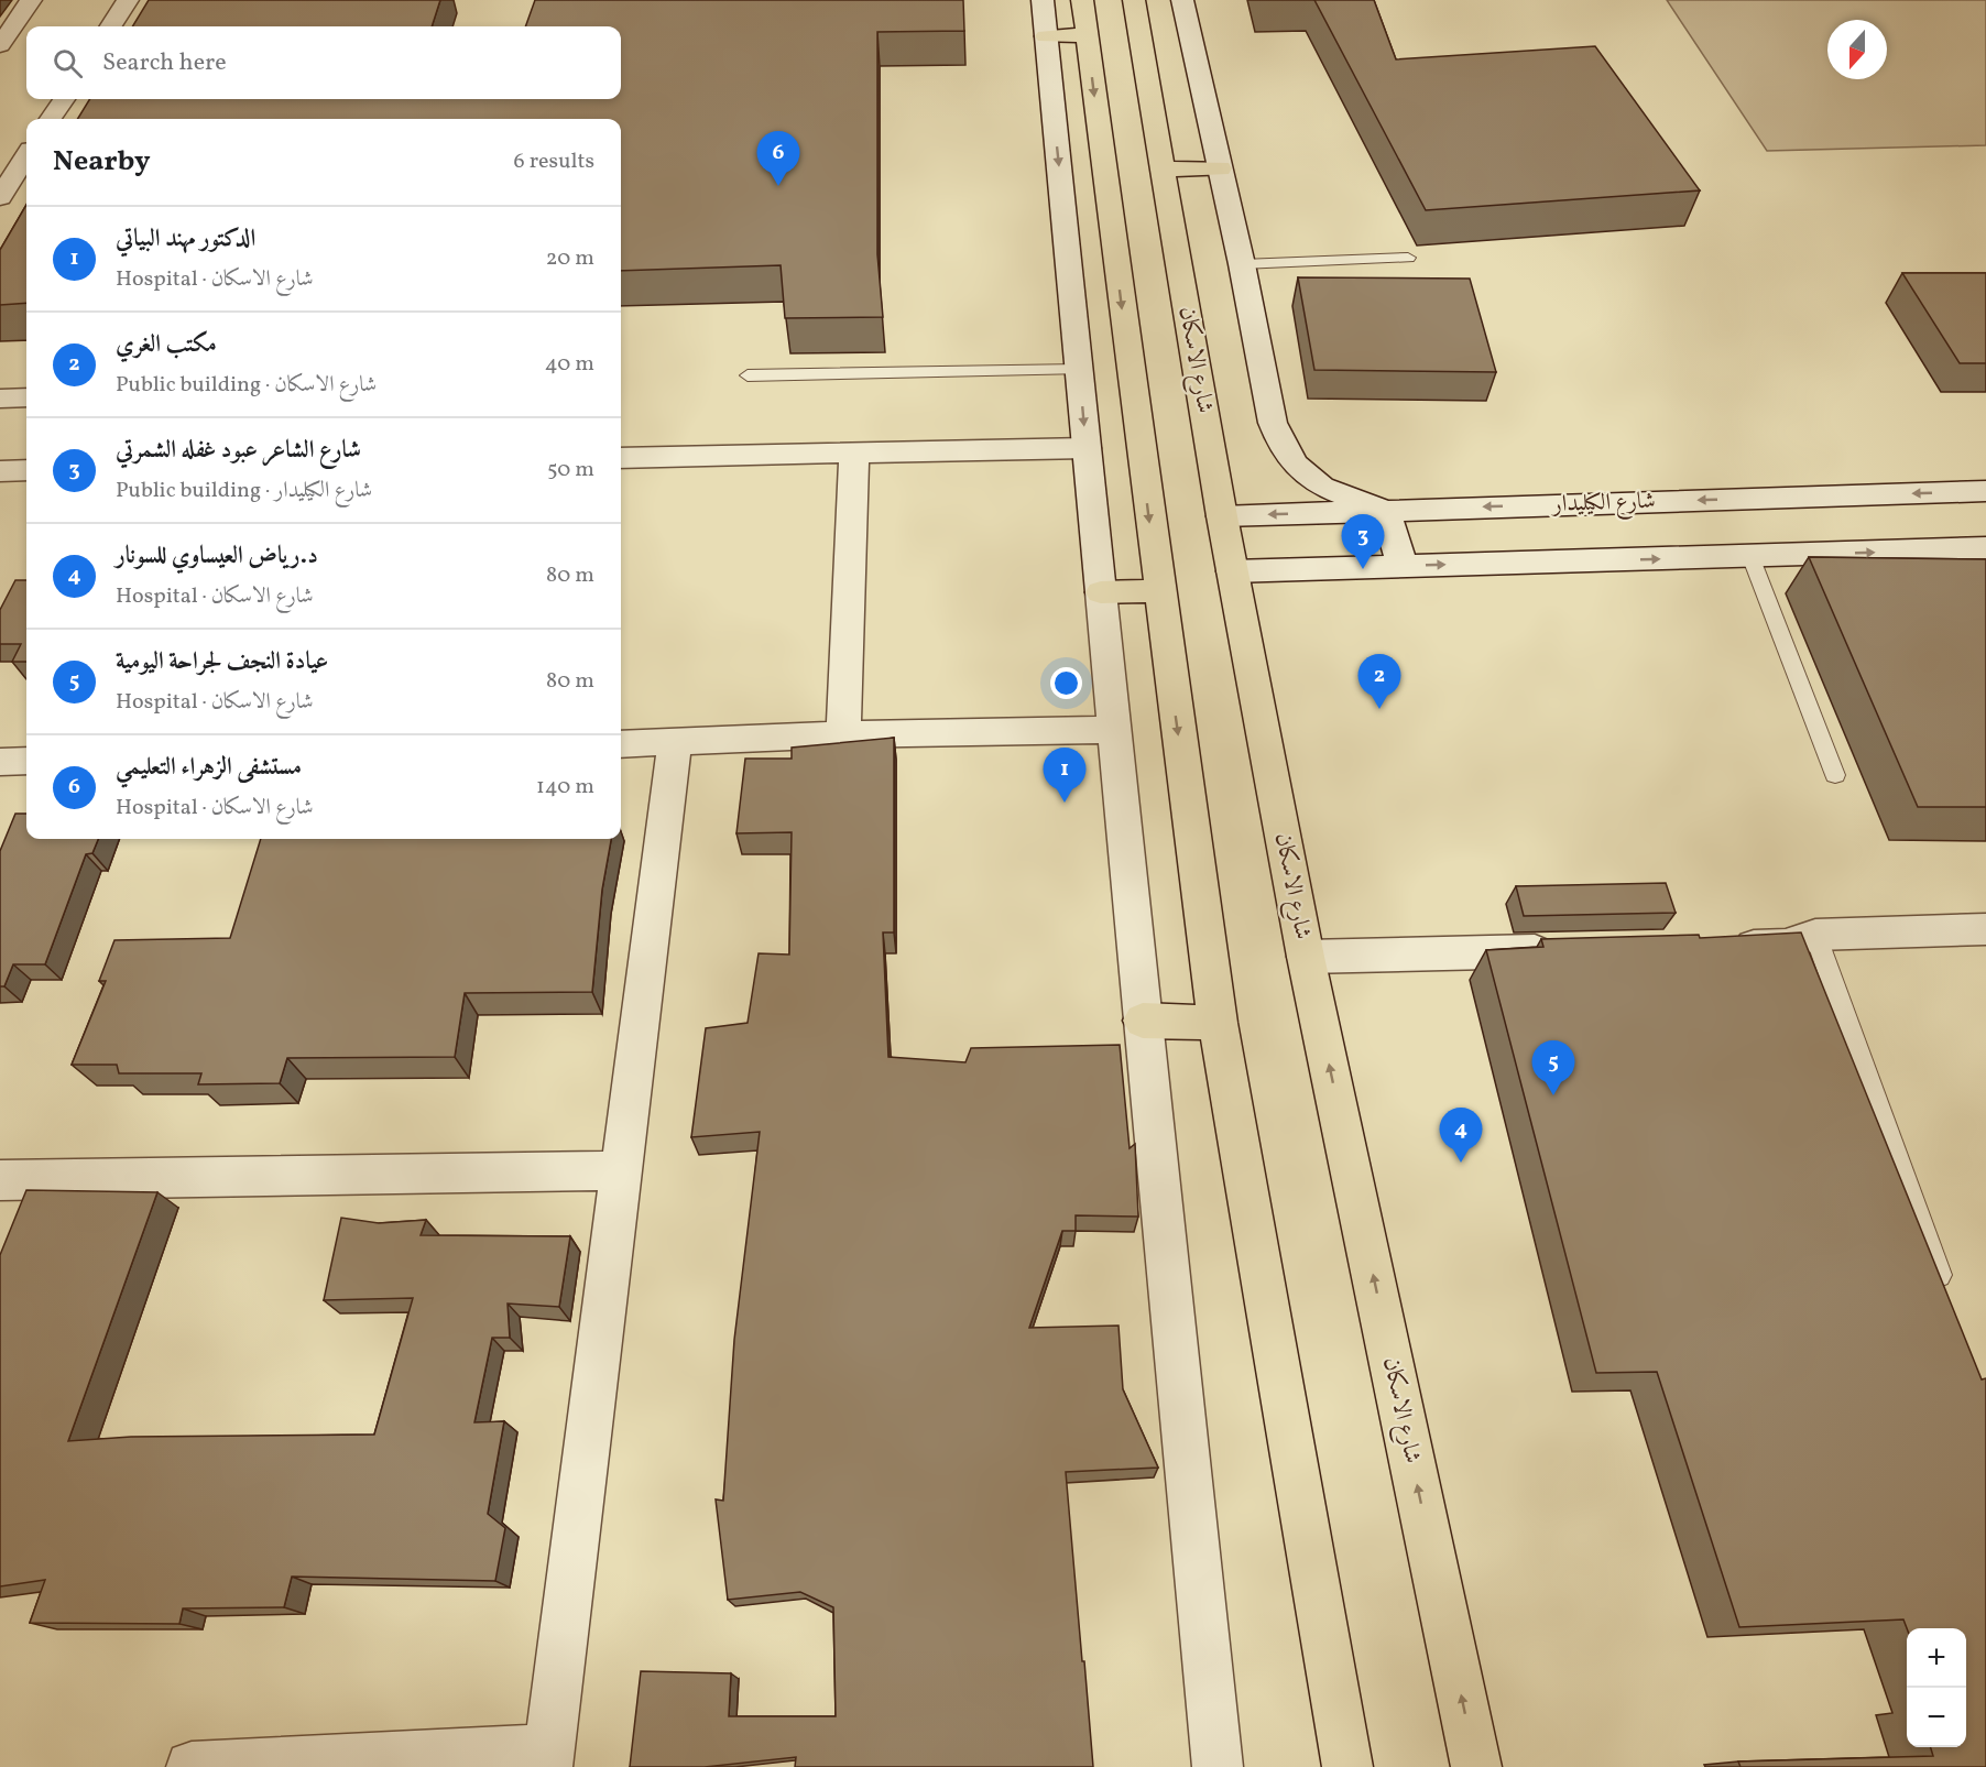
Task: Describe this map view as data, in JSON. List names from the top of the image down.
{
  "streets": {
    "main road": ["شارع الاسكان"],
    "street": ["شارع الكيليدار"]
  },
  "crossings": [
    ["شارع الاسكان", "شارع الكيليدار"]
  ],
  "north": "bottom",
  "page": {
    "search": "Search here",
    "heading": ["Nearby", "6 results"],
    "pins": [
      "6",
      "3",
      "2",
      "1",
      "5",
      "4"
    ],
    "list": [
      {
        "mark": "1",
        "name": "الدكتور مهند البياتي",
        "note": "Hospital · شارع الاسكان",
        "value": "20 m"
      },
      {
        "mark": "2",
        "name": "مكتب الغري",
        "note": "Public building · شارع الاسكان",
        "value": "40 m"
      },
      {
        "mark": "3",
        "name": "شارع الشاعر عبود غفله الشمرتي",
        "note": "Public building · شارع الكيليدار",
        "value": "50 m"
      },
      {
        "mark": "4",
        "name": "د.رياض العيساوي للسونار",
        "note": "Hospital · شارع الاسكان",
        "value": "80 m"
      },
      {
        "mark": "5",
        "name": "عيادة النجف لجراحة اليومية",
        "note": "Hospital · شارع الاسكان",
        "value": "80 m"
      },
      {
        "mark": "6",
        "name": "مستشفى الزهراء التعليمي",
        "note": "Hospital · شارع الاسكان",
        "value": "140 m"
      }
    ],
    "map_buttons": ["+", "−"]
  }
}
